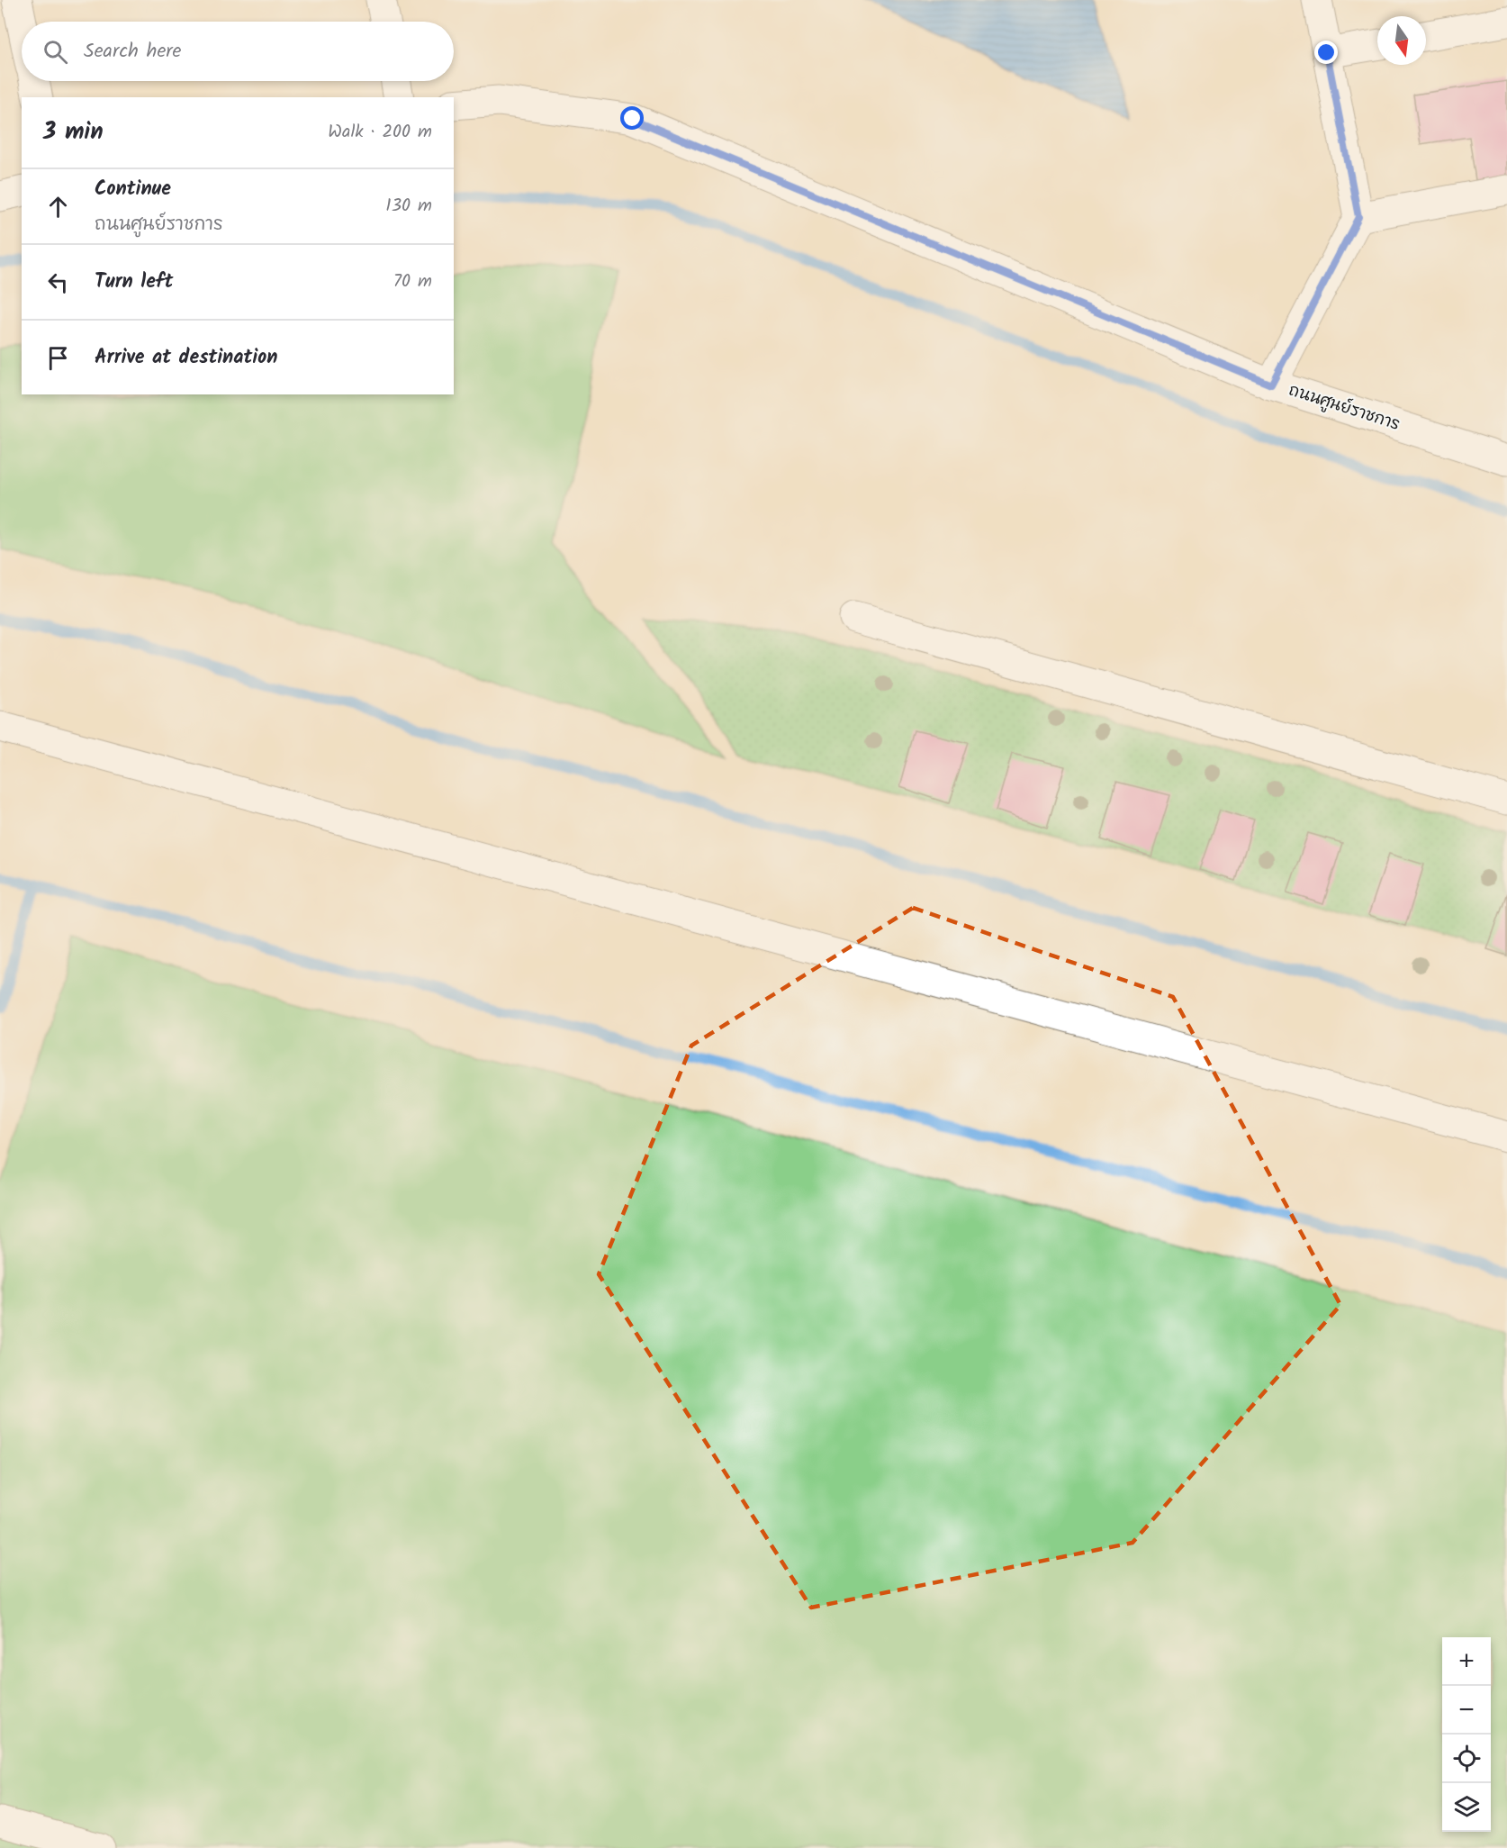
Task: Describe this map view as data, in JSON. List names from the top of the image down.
{
  "streets": {
    "street": ["ถนนศูนย์ราชการ"]
  },
  "north": "bottom",
  "page": {
    "search": "Search here",
    "heading": ["3 min", "Walk · 200 m"],
    "list": [
      ["Continue", "ถนนศูนย์ราชการ", "130 m"],
      ["Turn left", "70 m"],
      "Arrive at destination"
    ],
    "map_buttons": ["+", "−"]
  }
}
